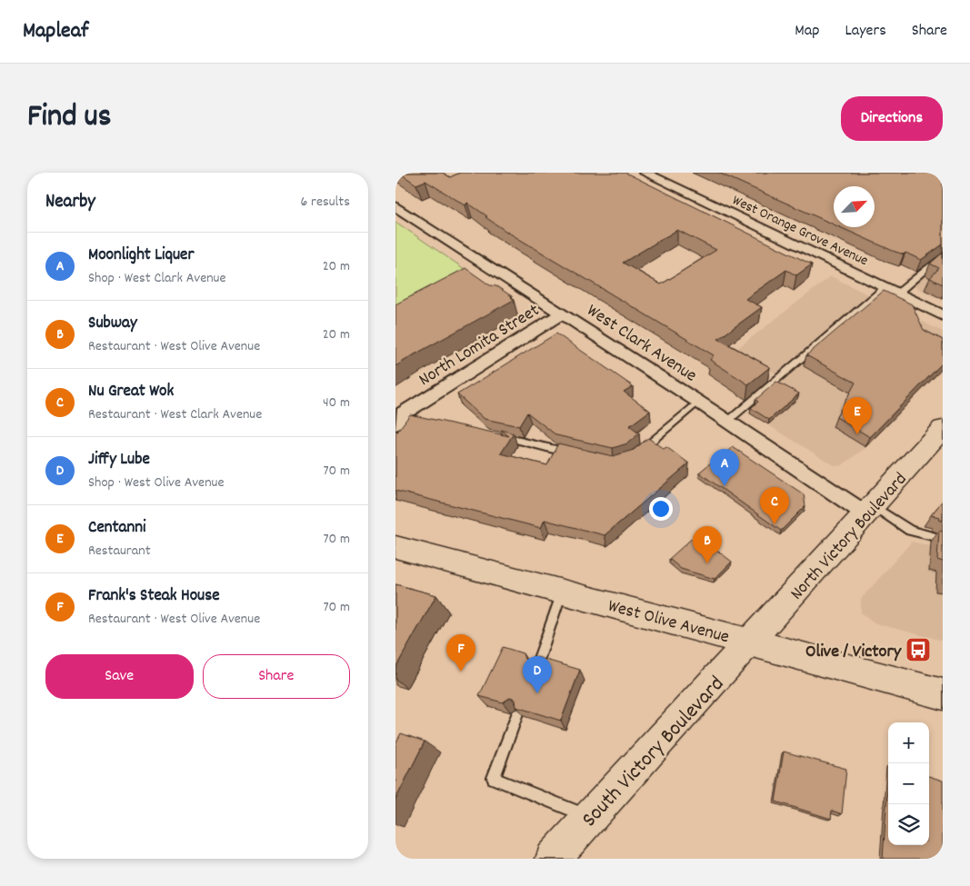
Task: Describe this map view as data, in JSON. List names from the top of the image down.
{
  "streets": {
    "main road": ["North Victory Boulevard", "West Olive Avenue", "South Victory Boulevard"],
    "street": ["West Orange Grove Avenue", "West Clark Avenue", "North Lomita Street"]
  },
  "crossings": [
    ["West Clark Avenue", "North Lomita Street"],
    ["West Clark Avenue", "North Victory Boulevard"],
    ["North Victory Boulevard", "West Olive Avenue"],
    ["North Victory Boulevard", "South Victory Boulevard"],
    ["West Olive Avenue", "South Victory Boulevard"]
  ],
  "places": {
    "bus stop": ["Olive / Victory"]
  },
  "north": "top right",
  "page": {
    "header": "Mapleaf",
    "nav": ["Map", "Layers", "Share"],
    "title": "Find us",
    "buttons": [
      "Directions",
      ["Save", "Share"]
    ],
    "heading": ["Nearby", "6 results"],
    "list": [
      {
        "mark": "A",
        "name": "Moonlight Liquer",
        "note": "Shop · West Clark Avenue",
        "value": "20 m"
      },
      {
        "mark": "B",
        "name": "Subway",
        "note": "Restaurant · West Olive Avenue",
        "value": "20 m"
      },
      {
        "mark": "C",
        "name": "Nu Great Wok",
        "note": "Restaurant · West Clark Avenue",
        "value": "40 m"
      },
      {
        "mark": "D",
        "name": "Jiffy Lube",
        "note": "Shop · West Olive Avenue",
        "value": "70 m"
      },
      {
        "mark": "E",
        "name": "Centanni",
        "note": "Restaurant",
        "value": "70 m"
      },
      {
        "mark": "F",
        "name": "Frank's Steak House",
        "note": "Restaurant · West Olive Avenue",
        "value": "70 m"
      }
    ],
    "pins": [
      "E",
      "A",
      "C",
      "B",
      "F",
      "D"
    ],
    "map_buttons": ["+", "−"]
  }
}
